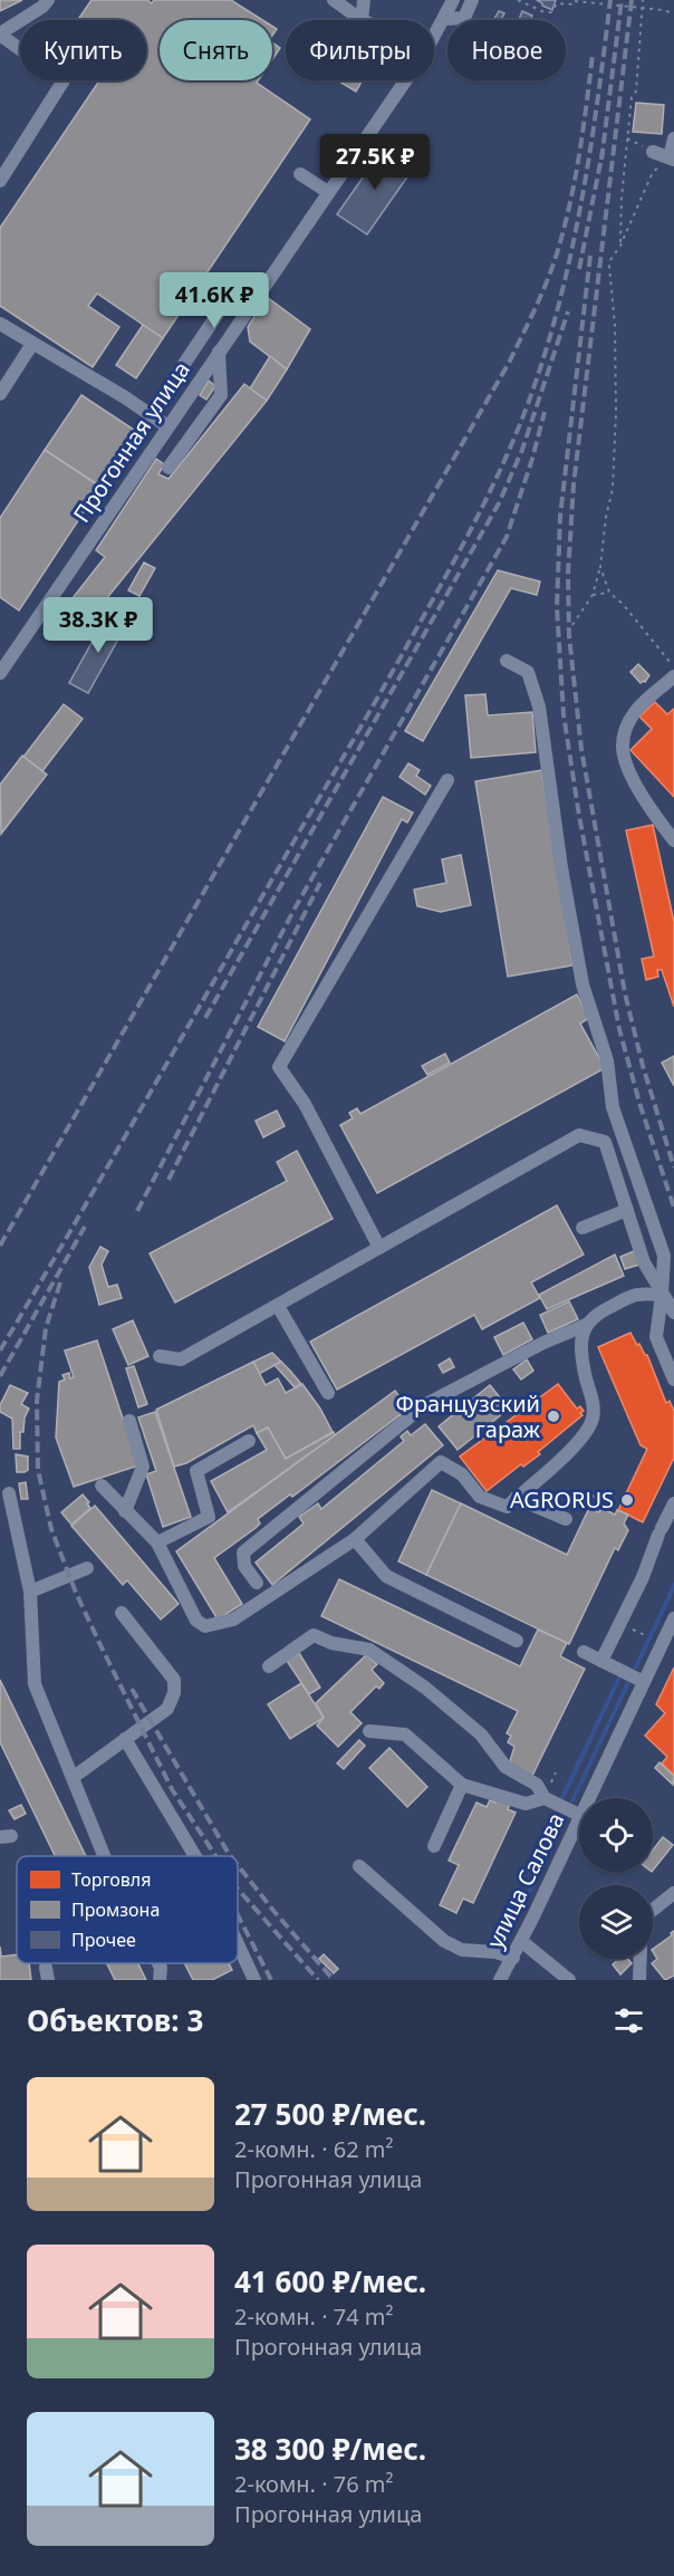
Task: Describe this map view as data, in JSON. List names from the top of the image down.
{
  "streets": {
    "street": ["Прогонная улица", "улица Салова"]
  },
  "places": ["Французский гараж", "AGRORUS"],
  "legend": ["Торговля", "Промзона", "Прочее"],
  "page": {
    "chip": [
      "Купить",
      "Снять",
      "Фильтры",
      "Новое"
    ],
    "price": ["27.5K ₽", "41.6K ₽", "38.3K ₽"],
    "heading": "Объектов: 3",
    "list": [
      {
        "name": "27 500 ₽/мес.",
        "note": "2-комн. · 62 m² · Прогонная улица"
      },
      {
        "name": "41 600 ₽/мес.",
        "note": "2-комн. · 74 m² · Прогонная улица"
      },
      {
        "name": "38 300 ₽/мес.",
        "note": "2-комн. · 76 m² · Прогонная улица"
      }
    ]
  }
}
